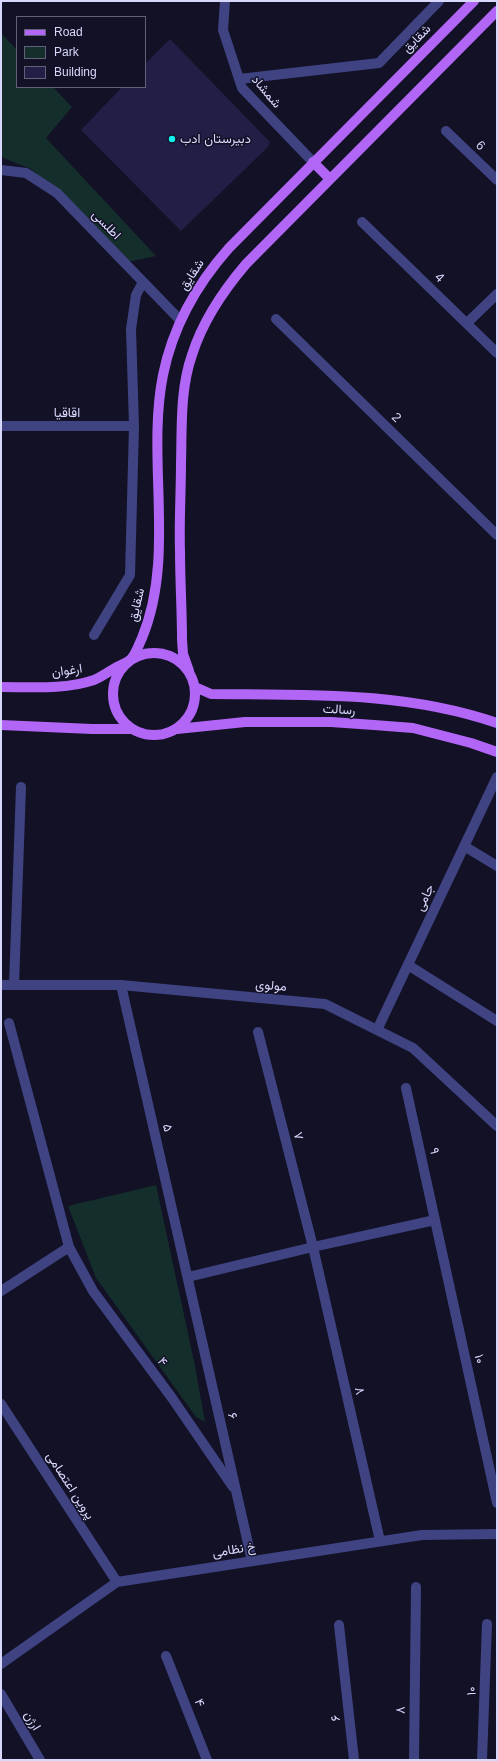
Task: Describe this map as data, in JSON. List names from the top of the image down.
{
  "streets": {
    "main road": ["شقایق", "ارغوان", "رسالت"],
    "street": [
      "شمشاد",
      "6",
      "اطلسی",
      "4",
      "اقاقیا",
      "2",
      "جامی",
      "مولوی",
      "۵",
      "۷",
      "۹",
      "۱۰",
      "۴",
      "۸",
      "۶",
      "پروین اعتصامی",
      "خ نظامی",
      "ارژن"
    ]
  },
  "crossings": [
    ["شقایق", "شمشاد"],
    ["شقایق", "اطلسی"],
    ["شقایق", "ارغوان"],
    ["شقایق", "رسالت"],
    ["ارغوان", "رسالت"],
    ["جامی", "مولوی"],
    ["مولوی", "۵"],
    ["۵", "۶"],
    ["۷", "۸"],
    ["۹", "۱۰"],
    ["۴", "۶"],
    ["۸", "خ نظامی"],
    ["۶", "خ نظامی"],
    ["پروین اعتصامی", "خ نظامی"]
  ],
  "places": ["دبیرستان ادب"],
  "legend": ["Road", "Park", "Building"]
}
